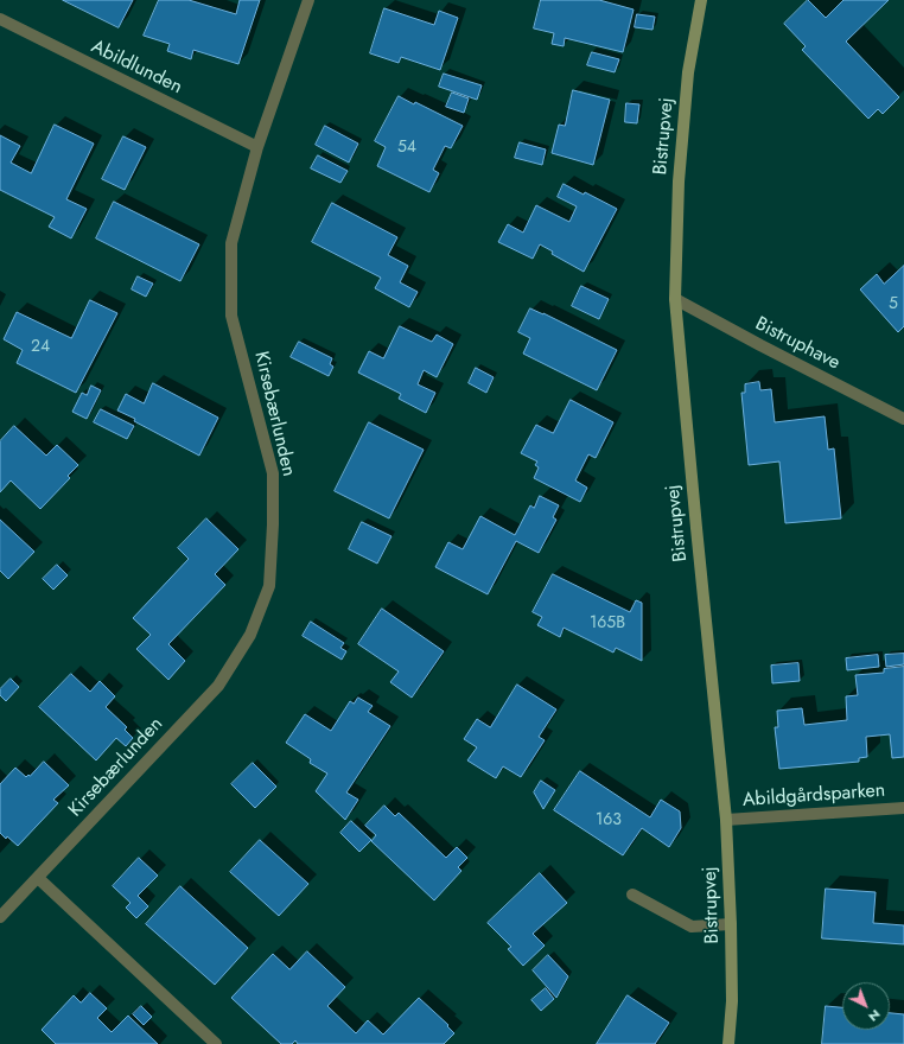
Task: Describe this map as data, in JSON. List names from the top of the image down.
{
  "streets": {
    "main road": ["Bistrupvej"],
    "street": [
      "Abildlunden",
      "Bistruphave",
      "Kirsebærlunden",
      "Abildgårdsparken"
    ]
  },
  "crossings": [
    ["Abildlunden", "Kirsebærlunden"],
    ["Bistrupvej", "Bistruphave"],
    ["Bistrupvej", "Abildgårdsparken"]
  ],
  "house_numbers": [
    "54",
    "5",
    "24",
    "165B",
    "163"
  ],
  "north": "bottom right"
}
